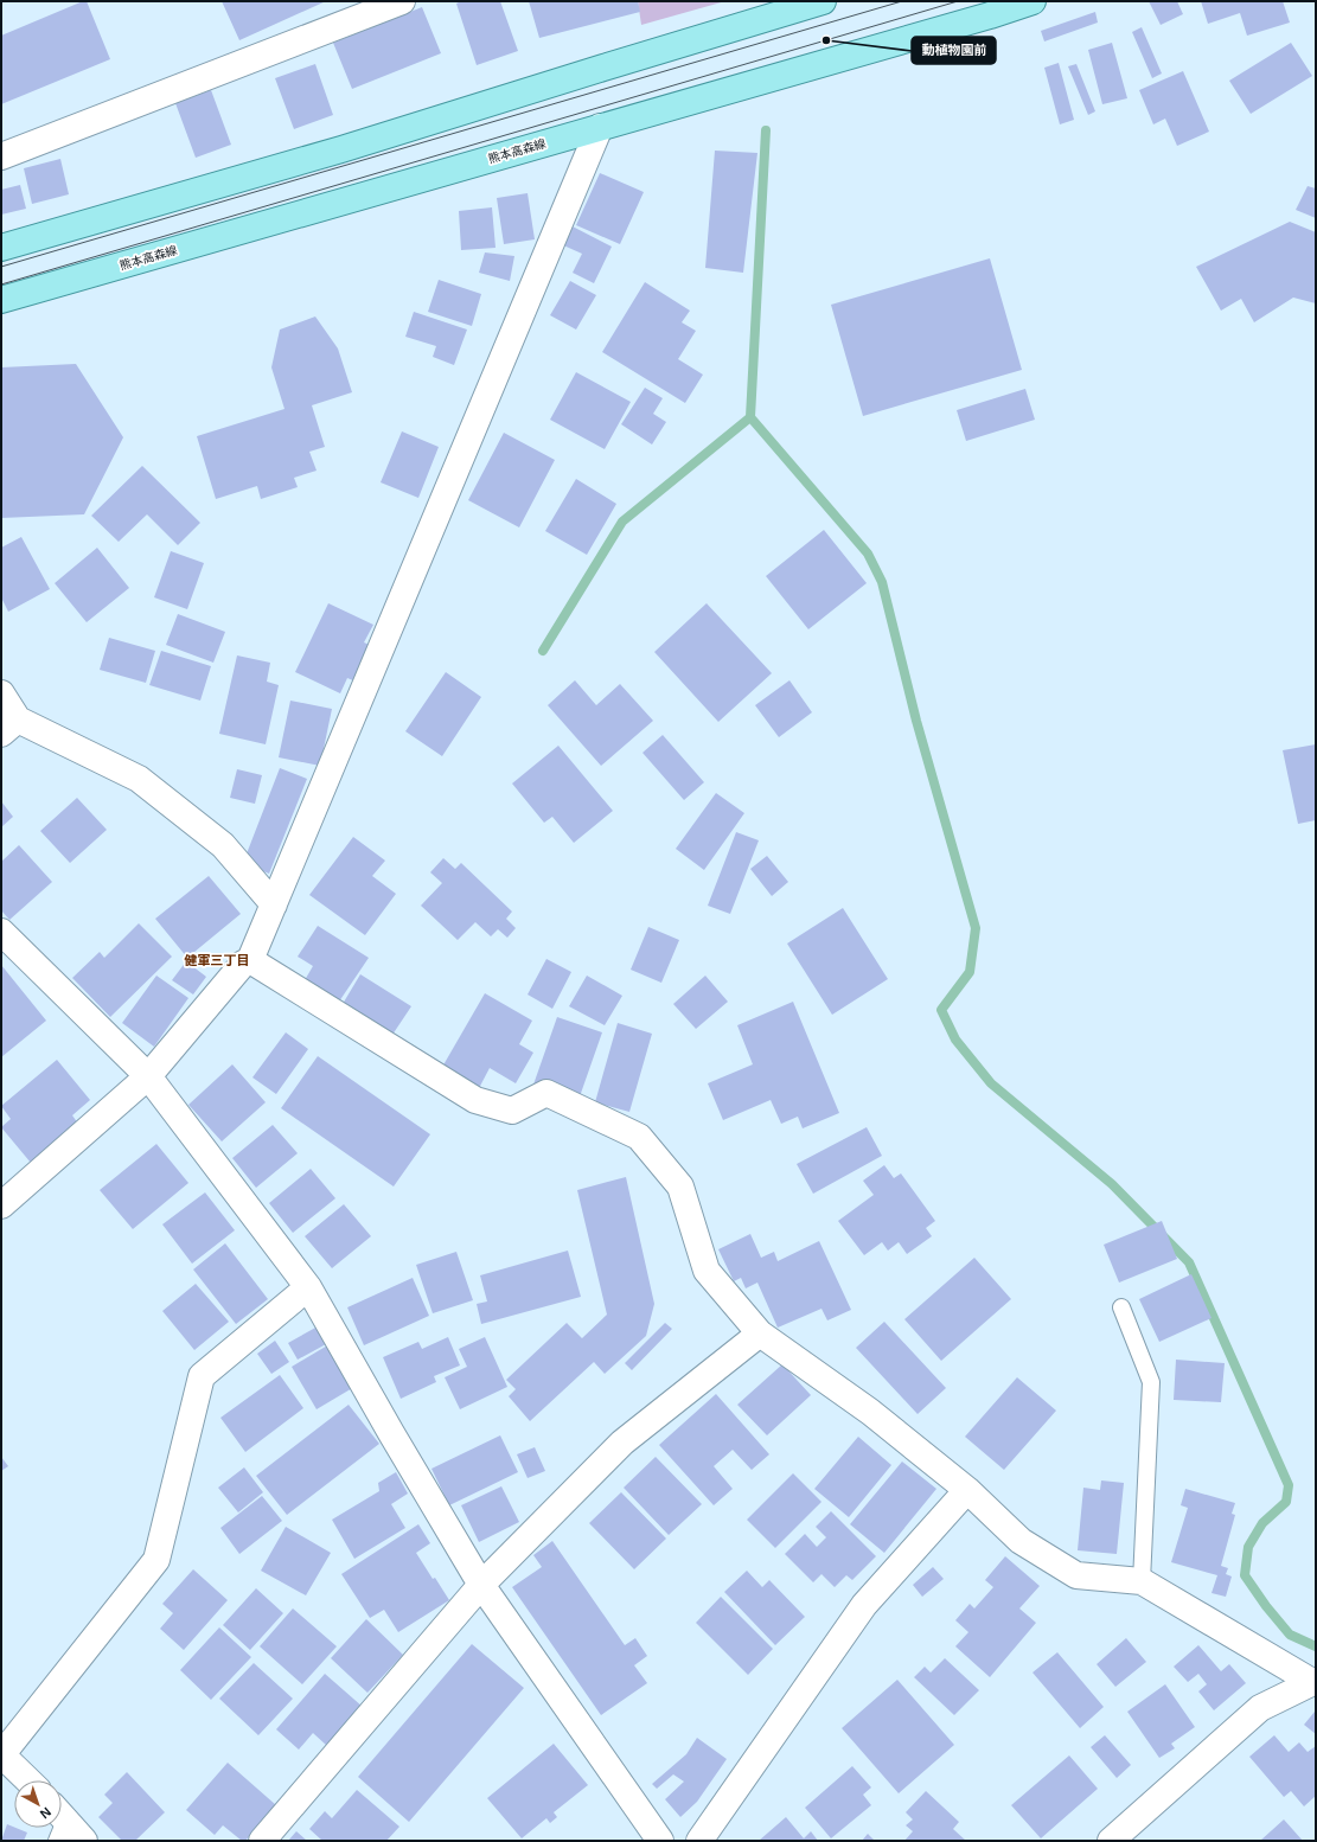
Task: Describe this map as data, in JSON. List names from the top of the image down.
{
  "streets": {
    "main road": ["熊本高森線"]
  },
  "districts": ["健軍三丁目"],
  "places": ["動植物園前"],
  "north": "bottom right"
}
